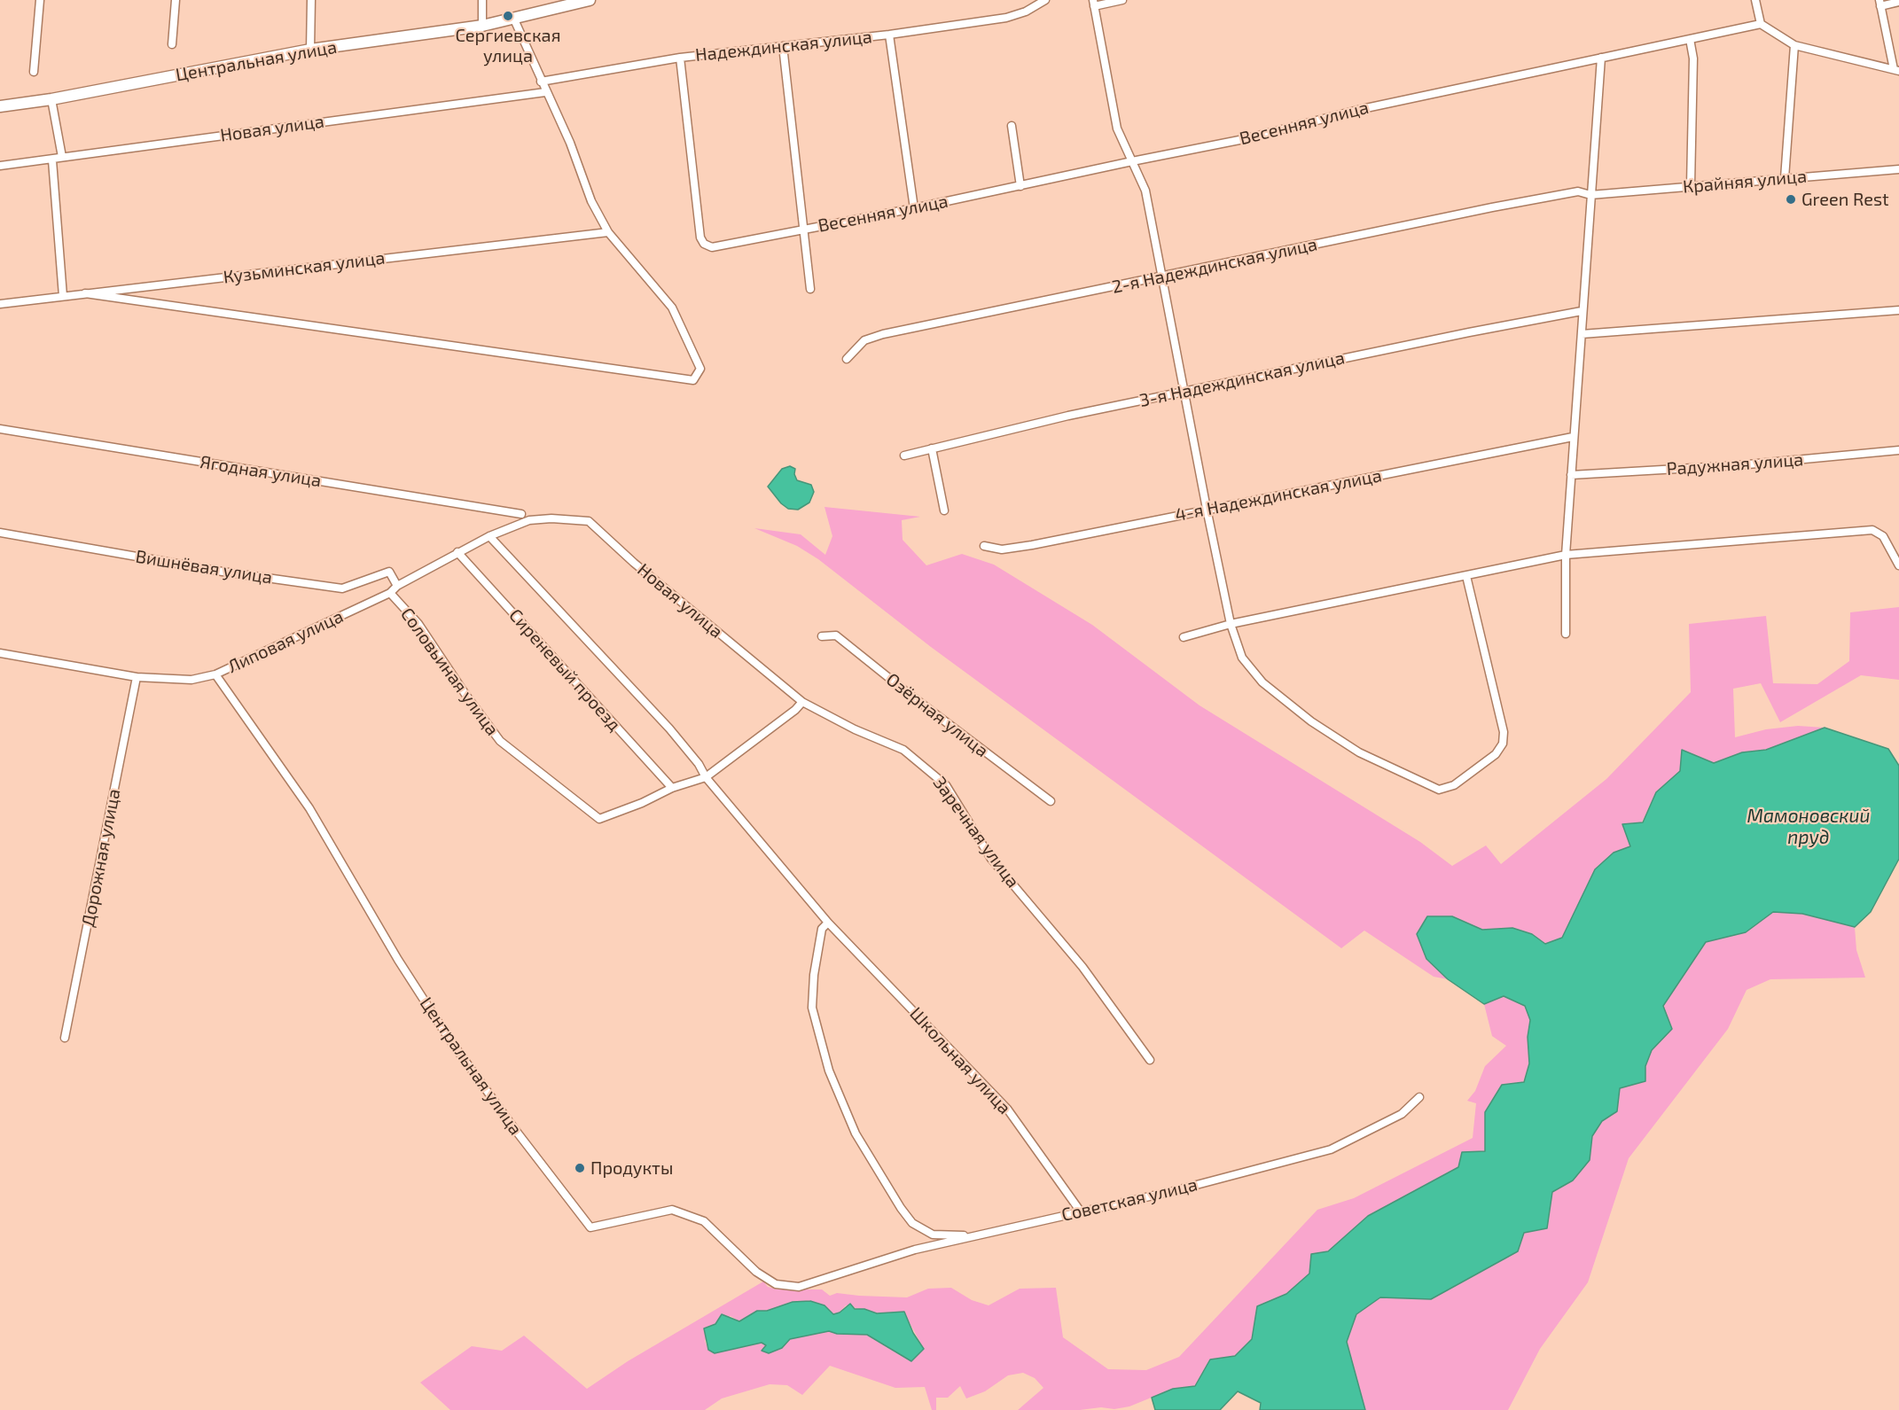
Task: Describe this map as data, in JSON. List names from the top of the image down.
{
  "streets": {
    "street": [
      "Надеждинская улица",
      "Центральная улица",
      "Весенняя улица",
      "Новая улица",
      "Крайняя улица",
      "2-я Надеждинская улица",
      "Кузьминская улица",
      "3-я Надеждинская улица",
      "Радужная улица",
      "Ягодная улица",
      "4-я Надеждинская улица",
      "Вишнёвая улица",
      "Липовая улица",
      "Сиреневый проезд",
      "Соловьиная улица",
      "Озёрная улица",
      "Заречная улица",
      "Дорожная улица",
      "Школьная улица",
      "Советская улица"
    ]
  },
  "crossings": [
    ["Надеждинская улица", "Весенняя улица"],
    ["Центральная улица", "Липовая улица"],
    ["Центральная улица", "Советская улица"],
    ["Новая улица", "Липовая улица"],
    ["Новая улица", "Соловьиная улица"],
    ["Новая улица", "Заречная улица"],
    ["Крайняя улица", "2-я Надеждинская улица"],
    ["Вишнёвая улица", "Липовая улица"],
    ["Липовая улица", "Сиреневый проезд"],
    ["Липовая улица", "Соловьиная улица"],
    ["Липовая улица", "Дорожная улица"],
    ["Липовая улица", "Школьная улица"],
    ["Сиреневый проезд", "Соловьиная улица"],
    ["Соловьиная улица", "Заречная улица"],
    ["Соловьиная улица", "Школьная улица"],
    ["Школьная улица", "Советская улица"]
  ],
  "water": ["Мамоновский пруд"],
  "places": ["Сергиевская улица", "Green Rest", "Продукты"]
}
